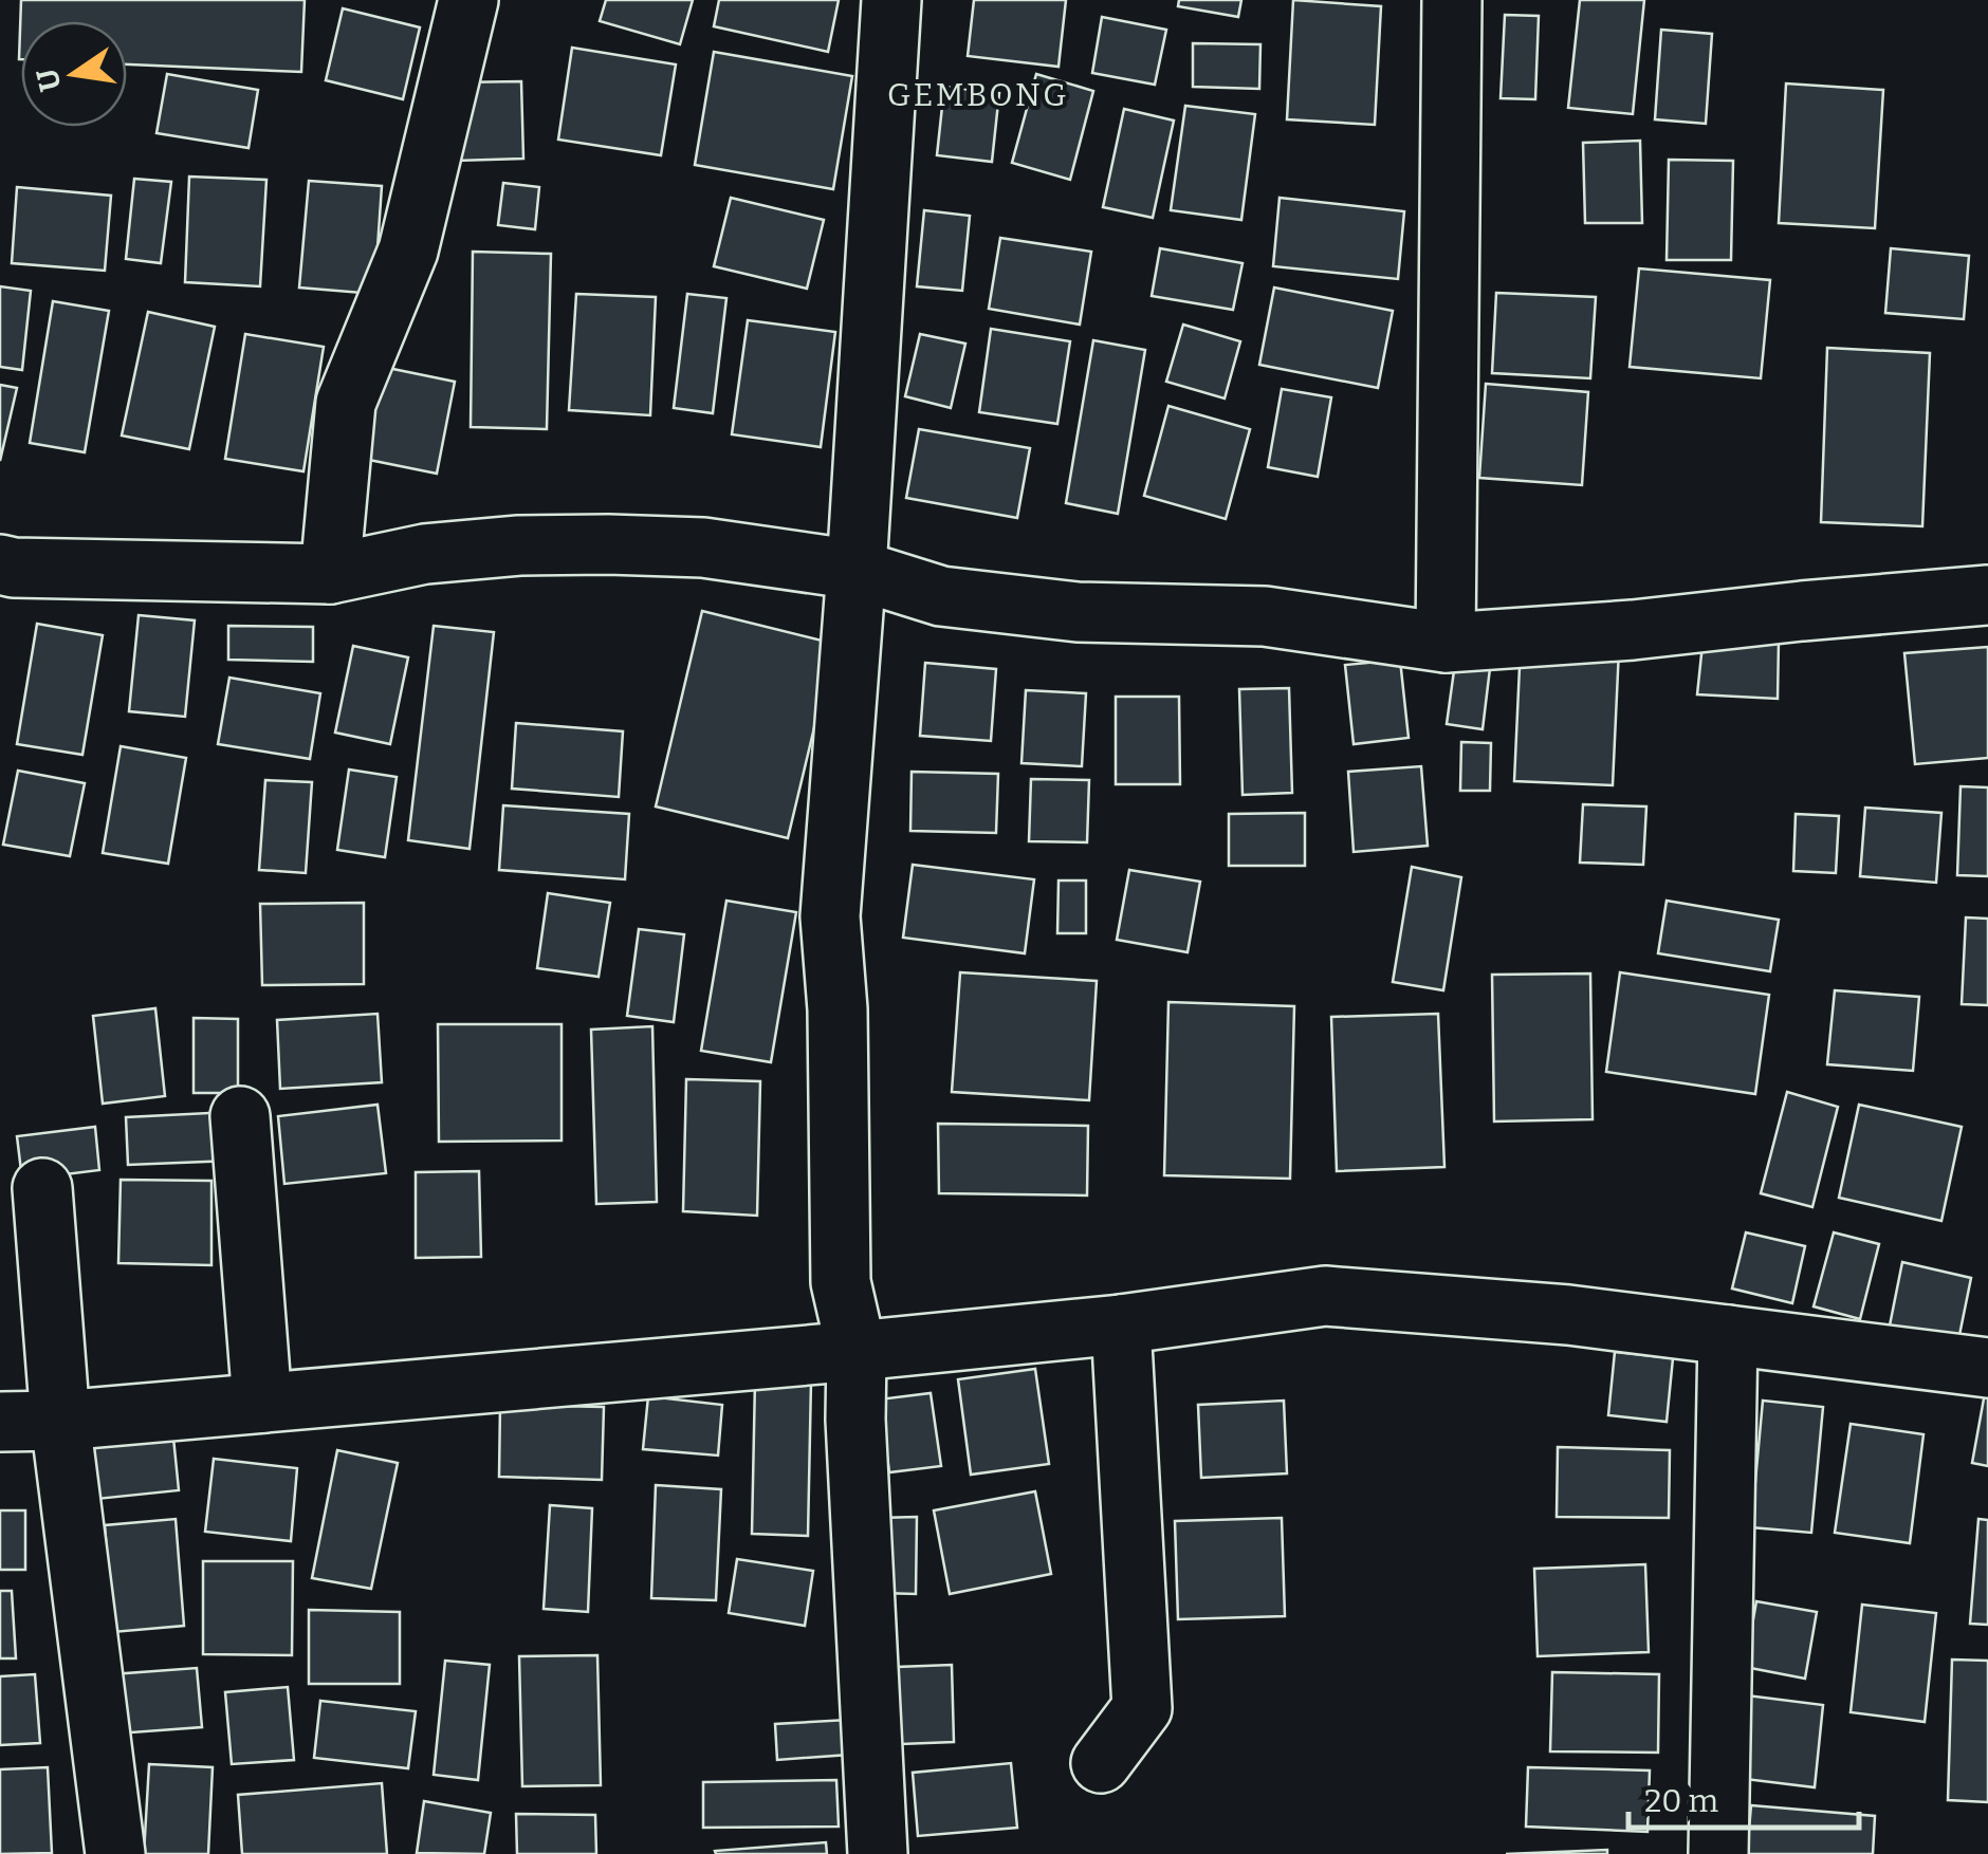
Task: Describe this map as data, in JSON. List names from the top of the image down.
{
  "districts": ["GEMBONG"],
  "scale_bar": "20 m",
  "north": "left"
}
